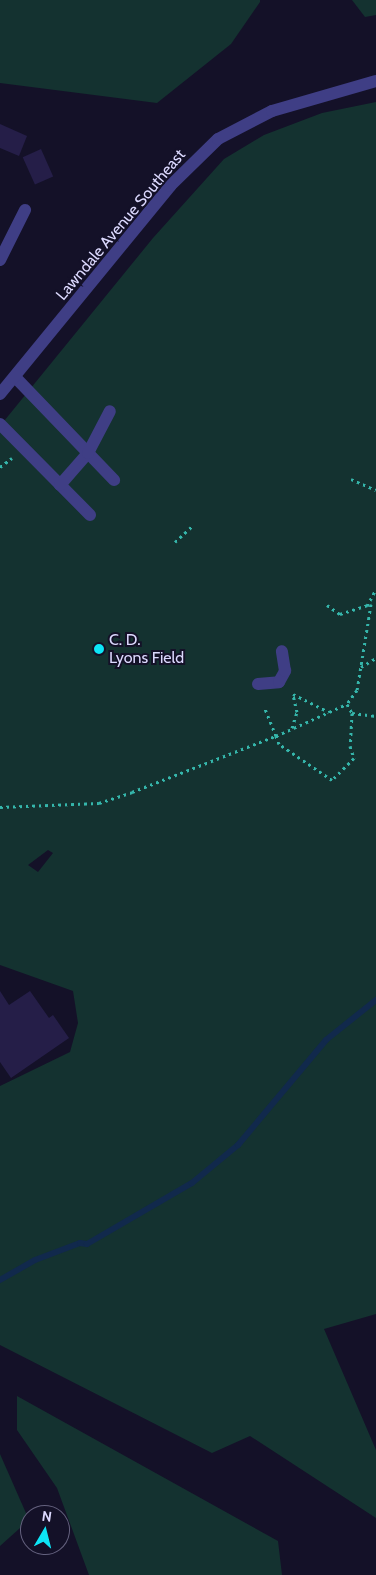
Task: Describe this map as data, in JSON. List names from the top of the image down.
{
  "streets": {
    "street": ["Lawndale Avenue Southeast"]
  },
  "places": ["C. D. Lyons Field"],
  "north": "top"
}
